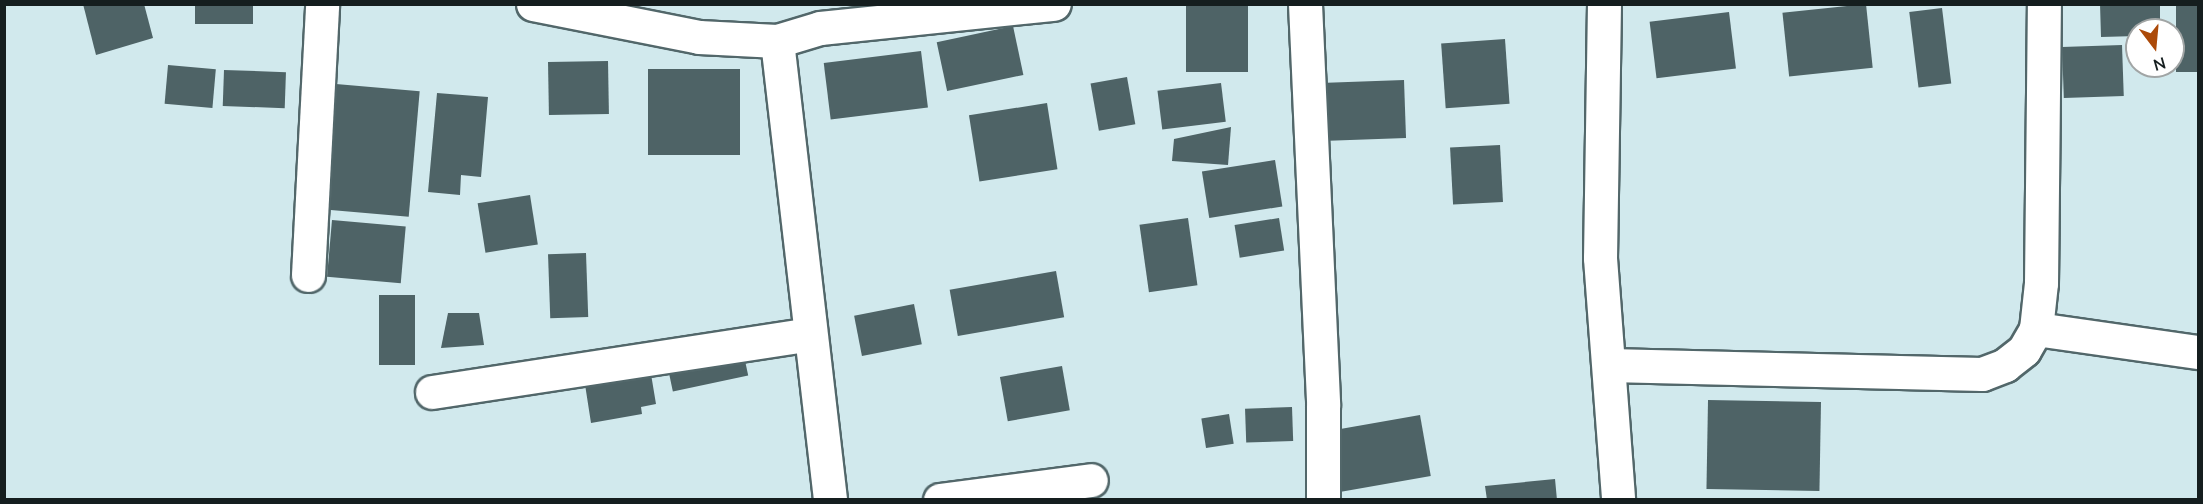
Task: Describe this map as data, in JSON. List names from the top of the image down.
{
  "north": "bottom"
}
